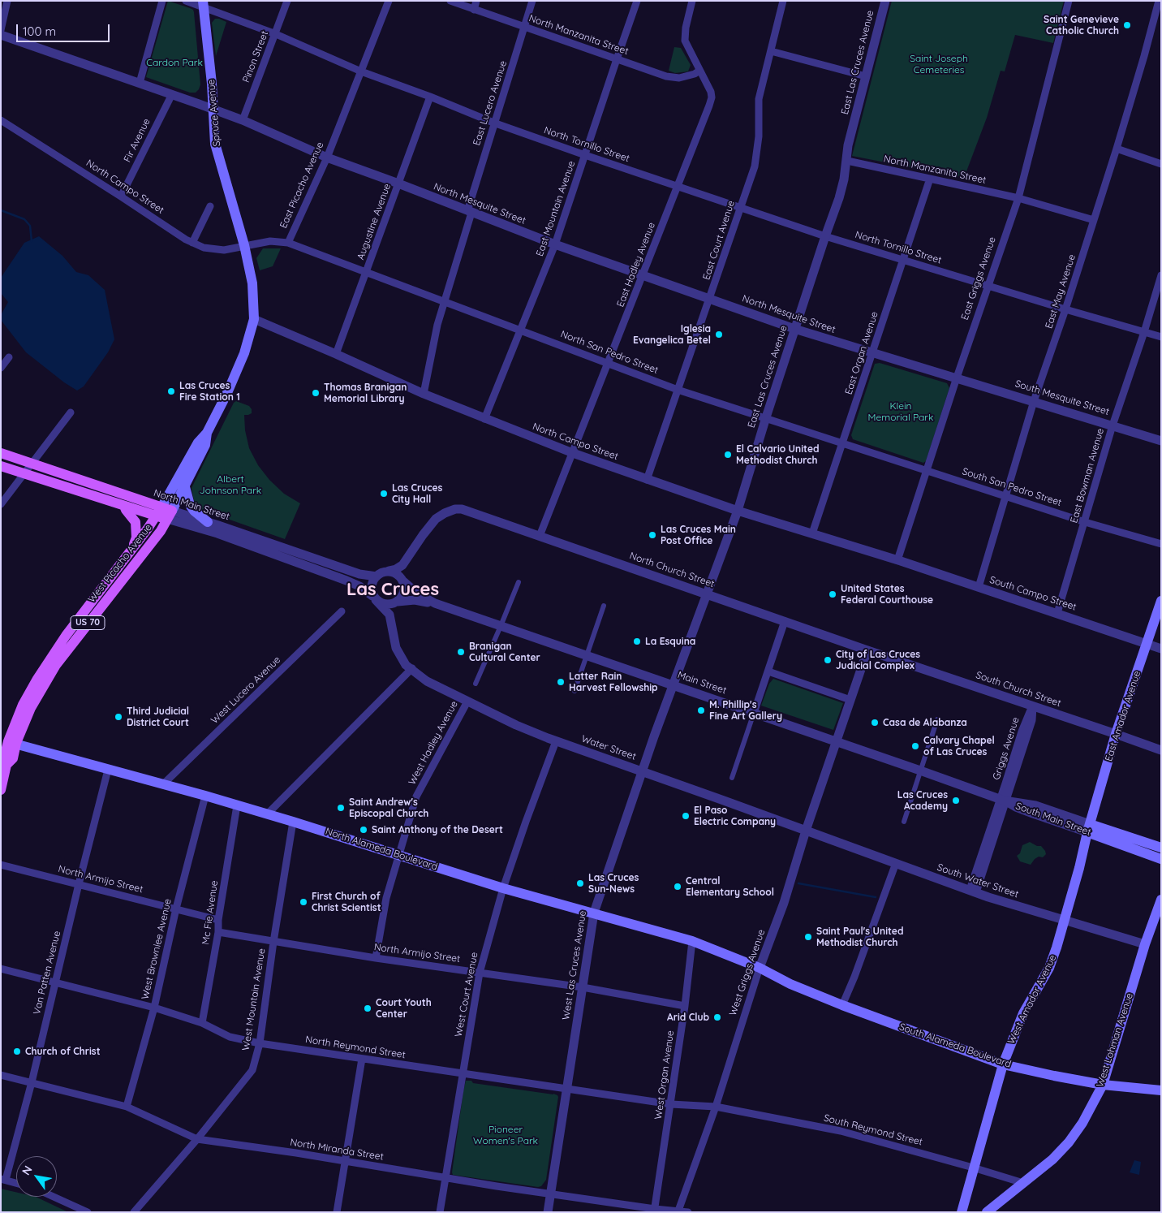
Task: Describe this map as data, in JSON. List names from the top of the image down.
{
  "streets": {
    "main road": [
      "Spruce Avenue",
      "North Main Street",
      "West Picacho Avenue",
      "US 70",
      "East Amador Avenue",
      "South Main Street",
      "North Alameda Boulevard",
      "West Amador Avenue",
      "West Lohman Avenue",
      "South Alameda Boulevard"
    ],
    "street": [
      "North Manzanita Street",
      "Pinon Street",
      "East Las Cruces Avenue",
      "East Lucero Avenue",
      "Fir Avenue",
      "North Tornillo Street",
      "East Picacho Avenue",
      "North Campo Street",
      "North Mesquite Street",
      "East Mountain Avenue",
      "Augustine Avenue",
      "East Court Avenue",
      "East Hadley Avenue",
      "East Griggs Avenue",
      "East May Avenue",
      "North San Pedro Street",
      "East Organ Avenue",
      "South Mesquite Street",
      "East Bowman Avenue",
      "South San Pedro Street",
      "North Church Street",
      "South Campo Street",
      "Main Street",
      "South Church Street",
      "West Lucero Avenue",
      "West Hadley Avenue",
      "Water Street",
      "Griggs Avenue",
      "North Armijo Street",
      "South Water Street",
      "Mc Fie Avenue",
      "West Brownlee Avenue",
      "West Las Cruces Avenue",
      "Van Patten Avenue",
      "West Griggs Avenue",
      "West Court Avenue",
      "West Mountain Avenue",
      "North Reymond Street",
      "West Organ Avenue",
      "South Reymond Street",
      "North Miranda Street"
    ]
  },
  "crossings": [
    ["North Manzanita Street", "East Las Cruces Avenue"],
    ["North Manzanita Street", "East Lucero Avenue"],
    ["North Manzanita Street", "East Mountain Avenue"],
    ["North Manzanita Street", "East Hadley Avenue"],
    ["North Manzanita Street", "East Griggs Avenue"],
    ["North Manzanita Street", "East May Avenue"],
    ["North Manzanita Street", "East Organ Avenue"],
    ["Pinon Street", "North Tornillo Street"],
    ["Pinon Street", "North Mesquite Street"],
    ["East Las Cruces Avenue", "North Tornillo Street"],
    ["East Las Cruces Avenue", "North Campo Street"],
    ["East Las Cruces Avenue", "North Mesquite Street"],
    ["East Las Cruces Avenue", "North San Pedro Street"],
    ["East Las Cruces Avenue", "North Church Street"],
    ["East Las Cruces Avenue", "Main Street"],
    ["East Las Cruces Avenue", "West Las Cruces Avenue"],
    ["East Lucero Avenue", "North Tornillo Street"],
    ["East Lucero Avenue", "North Campo Street"],
    ["East Lucero Avenue", "North Mesquite Street"],
    ["East Lucero Avenue", "North San Pedro Street"],
    ["Spruce Avenue", "North Tornillo Street"],
    ["Spruce Avenue", "East Picacho Avenue"],
    ["Spruce Avenue", "North Campo Street"],
    ["Spruce Avenue", "North Mesquite Street"],
    ["Fir Avenue", "North Campo Street"],
    ["Fir Avenue", "North Mesquite Street"],
    ["North Tornillo Street", "East Picacho Avenue"],
    ["North Tornillo Street", "East Mountain Avenue"],
    ["North Tornillo Street", "Augustine Avenue"],
    ["North Tornillo Street", "East Court Avenue"],
    ["North Tornillo Street", "East Hadley Avenue"],
    ["North Tornillo Street", "East Griggs Avenue"],
    ["North Tornillo Street", "East May Avenue"],
    ["North Tornillo Street", "East Organ Avenue"],
    ["North Tornillo Street", "East Bowman Avenue"],
    ["East Picacho Avenue", "North Campo Street"],
    ["East Picacho Avenue", "North Mesquite Street"],
    ["East Picacho Avenue", "North San Pedro Street"],
    ["North Campo Street", "East Mountain Avenue"],
    ["North Campo Street", "Augustine Avenue"],
    ["North Campo Street", "East Court Avenue"],
    ["North Campo Street", "East Hadley Avenue"],
    ["North Campo Street", "East Griggs Avenue"],
    ["North Campo Street", "East Organ Avenue"],
    ["North Campo Street", "South Campo Street"],
    ["North Mesquite Street", "East Mountain Avenue"],
    ["North Mesquite Street", "Augustine Avenue"],
    ["North Mesquite Street", "East Court Avenue"],
    ["North Mesquite Street", "East Hadley Avenue"],
    ["North Mesquite Street", "East Griggs Avenue"],
    ["North Mesquite Street", "East Organ Avenue"],
    ["North Mesquite Street", "South Mesquite Street"],
    ["East Mountain Avenue", "North San Pedro Street"],
    ["Augustine Avenue", "North San Pedro Street"],
    ["East Court Avenue", "North San Pedro Street"],
    ["East Hadley Avenue", "North San Pedro Street"],
    ["East Hadley Avenue", "North Church Street"],
    ["East Griggs Avenue", "North San Pedro Street"],
    ["East Griggs Avenue", "South Mesquite Street"],
    ["East Griggs Avenue", "South San Pedro Street"],
    ["East Griggs Avenue", "South Campo Street"],
    ["East May Avenue", "South Mesquite Street"],
    ["East May Avenue", "South San Pedro Street"],
    ["East May Avenue", "South Campo Street"],
    ["North San Pedro Street", "East Organ Avenue"],
    ["North San Pedro Street", "South San Pedro Street"],
    ["South Mesquite Street", "East Bowman Avenue"],
    ["East Bowman Avenue", "South San Pedro Street"],
    ["East Bowman Avenue", "South Campo Street"],
    ["North Main Street", "West Picacho Avenue"],
    ["North Main Street", "North Church Street"],
    ["North Main Street", "Main Street"],
    ["North Main Street", "Water Street"],
    ["West Picacho Avenue", "North Alameda Boulevard"],
    ["North Church Street", "Main Street"],
    ["North Church Street", "South Church Street"],
    ["North Church Street", "Water Street"],
    ["South Campo Street", "East Amador Avenue"],
    ["Main Street", "Water Street"],
    ["Main Street", "Griggs Avenue"],
    ["Main Street", "South Main Street"],
    ["Main Street", "West Las Cruces Avenue"],
    ["Main Street", "West Griggs Avenue"],
    ["South Church Street", "East Amador Avenue"],
    ["South Church Street", "Griggs Avenue"],
    ["West Lucero Avenue", "North Alameda Boulevard"],
    ["East Amador Avenue", "South Main Street"],
    ["East Amador Avenue", "West Amador Avenue"],
    ["West Hadley Avenue", "Water Street"],
    ["West Hadley Avenue", "North Alameda Boulevard"],
    ["West Hadley Avenue", "North Armijo Street"],
    ["Water Street", "South Water Street"],
    ["Water Street", "West Las Cruces Avenue"],
    ["Water Street", "West Griggs Avenue"],
    ["Water Street", "West Court Avenue"],
    ["Griggs Avenue", "South Main Street"],
    ["Griggs Avenue", "South Water Street"],
    ["South Main Street", "West Amador Avenue"],
    ["North Alameda Boulevard", "Mc Fie Avenue"],
    ["North Alameda Boulevard", "West Brownlee Avenue"],
    ["North Alameda Boulevard", "West Las Cruces Avenue"],
    ["North Alameda Boulevard", "Van Patten Avenue"],
    ["North Alameda Boulevard", "West Griggs Avenue"],
    ["North Alameda Boulevard", "West Court Avenue"],
    ["North Alameda Boulevard", "West Mountain Avenue"],
    ["North Alameda Boulevard", "South Alameda Boulevard"],
    ["North Alameda Boulevard", "West Organ Avenue"],
    ["North Armijo Street", "Mc Fie Avenue"],
    ["North Armijo Street", "West Brownlee Avenue"],
    ["North Armijo Street", "West Las Cruces Avenue"],
    ["North Armijo Street", "Van Patten Avenue"],
    ["North Armijo Street", "West Court Avenue"],
    ["North Armijo Street", "West Mountain Avenue"],
    ["North Armijo Street", "West Organ Avenue"],
    ["South Water Street", "West Griggs Avenue"],
    ["South Water Street", "West Amador Avenue"],
    ["South Water Street", "West Lohman Avenue"],
    ["Mc Fie Avenue", "North Reymond Street"],
    ["West Brownlee Avenue", "North Reymond Street"],
    ["West Brownlee Avenue", "North Miranda Street"],
    ["West Las Cruces Avenue", "North Reymond Street"],
    ["West Las Cruces Avenue", "North Miranda Street"],
    ["Van Patten Avenue", "North Reymond Street"],
    ["Van Patten Avenue", "North Miranda Street"],
    ["West Griggs Avenue", "South Alameda Boulevard"],
    ["West Griggs Avenue", "North Reymond Street"],
    ["West Griggs Avenue", "South Reymond Street"],
    ["West Griggs Avenue", "North Miranda Street"],
    ["West Court Avenue", "North Reymond Street"],
    ["West Court Avenue", "North Miranda Street"],
    ["West Mountain Avenue", "North Reymond Street"],
    ["West Mountain Avenue", "North Miranda Street"],
    ["West Amador Avenue", "South Alameda Boulevard"],
    ["West Amador Avenue", "South Reymond Street"],
    ["West Lohman Avenue", "South Alameda Boulevard"],
    ["West Lohman Avenue", "South Reymond Street"],
    ["North Reymond Street", "West Organ Avenue"],
    ["North Reymond Street", "South Reymond Street"],
    ["West Organ Avenue", "North Miranda Street"]
  ],
  "districts": ["Las Cruces"],
  "parks": [
    "Saint Joseph Cemeteries",
    "Cardon Park",
    "Klein Memorial Park",
    "Albert Johnson Park",
    "Pioneer Women's Park"
  ],
  "places": [
    "Saint Genevieve Catholic Church",
    "Iglesia Evangelica Betel",
    "Las Cruces Fire Station 1",
    "Thomas Branigan Memorial Library",
    "El Calvario United Methodist Church",
    "Las Cruces City Hall",
    "Las Cruces Main Post Office",
    "United States Federal Courthouse",
    "La Esquina",
    "Branigan Cultural Center",
    "City of Las Cruces Judicial Complex",
    "Latter Rain Harvest Fellowship",
    "M. Phillip's Fine Art Gallery",
    "Third Judicial District Court",
    "Casa de Alabanza",
    "Calvary Chapel of Las Cruces",
    "Las Cruces Academy",
    "Saint Andrew's Episcopal Church",
    "El Paso Electric Company",
    "Saint Anthony of the Desert",
    "Las Cruces Sun-News",
    "Central Elementary School",
    "First Church of Christ Scientist",
    "Saint Paul's United Methodist Church",
    "Court Youth Center",
    "Arid Club",
    "Church of Christ"
  ],
  "scale_bar": "100 m",
  "north": "top left"
}
